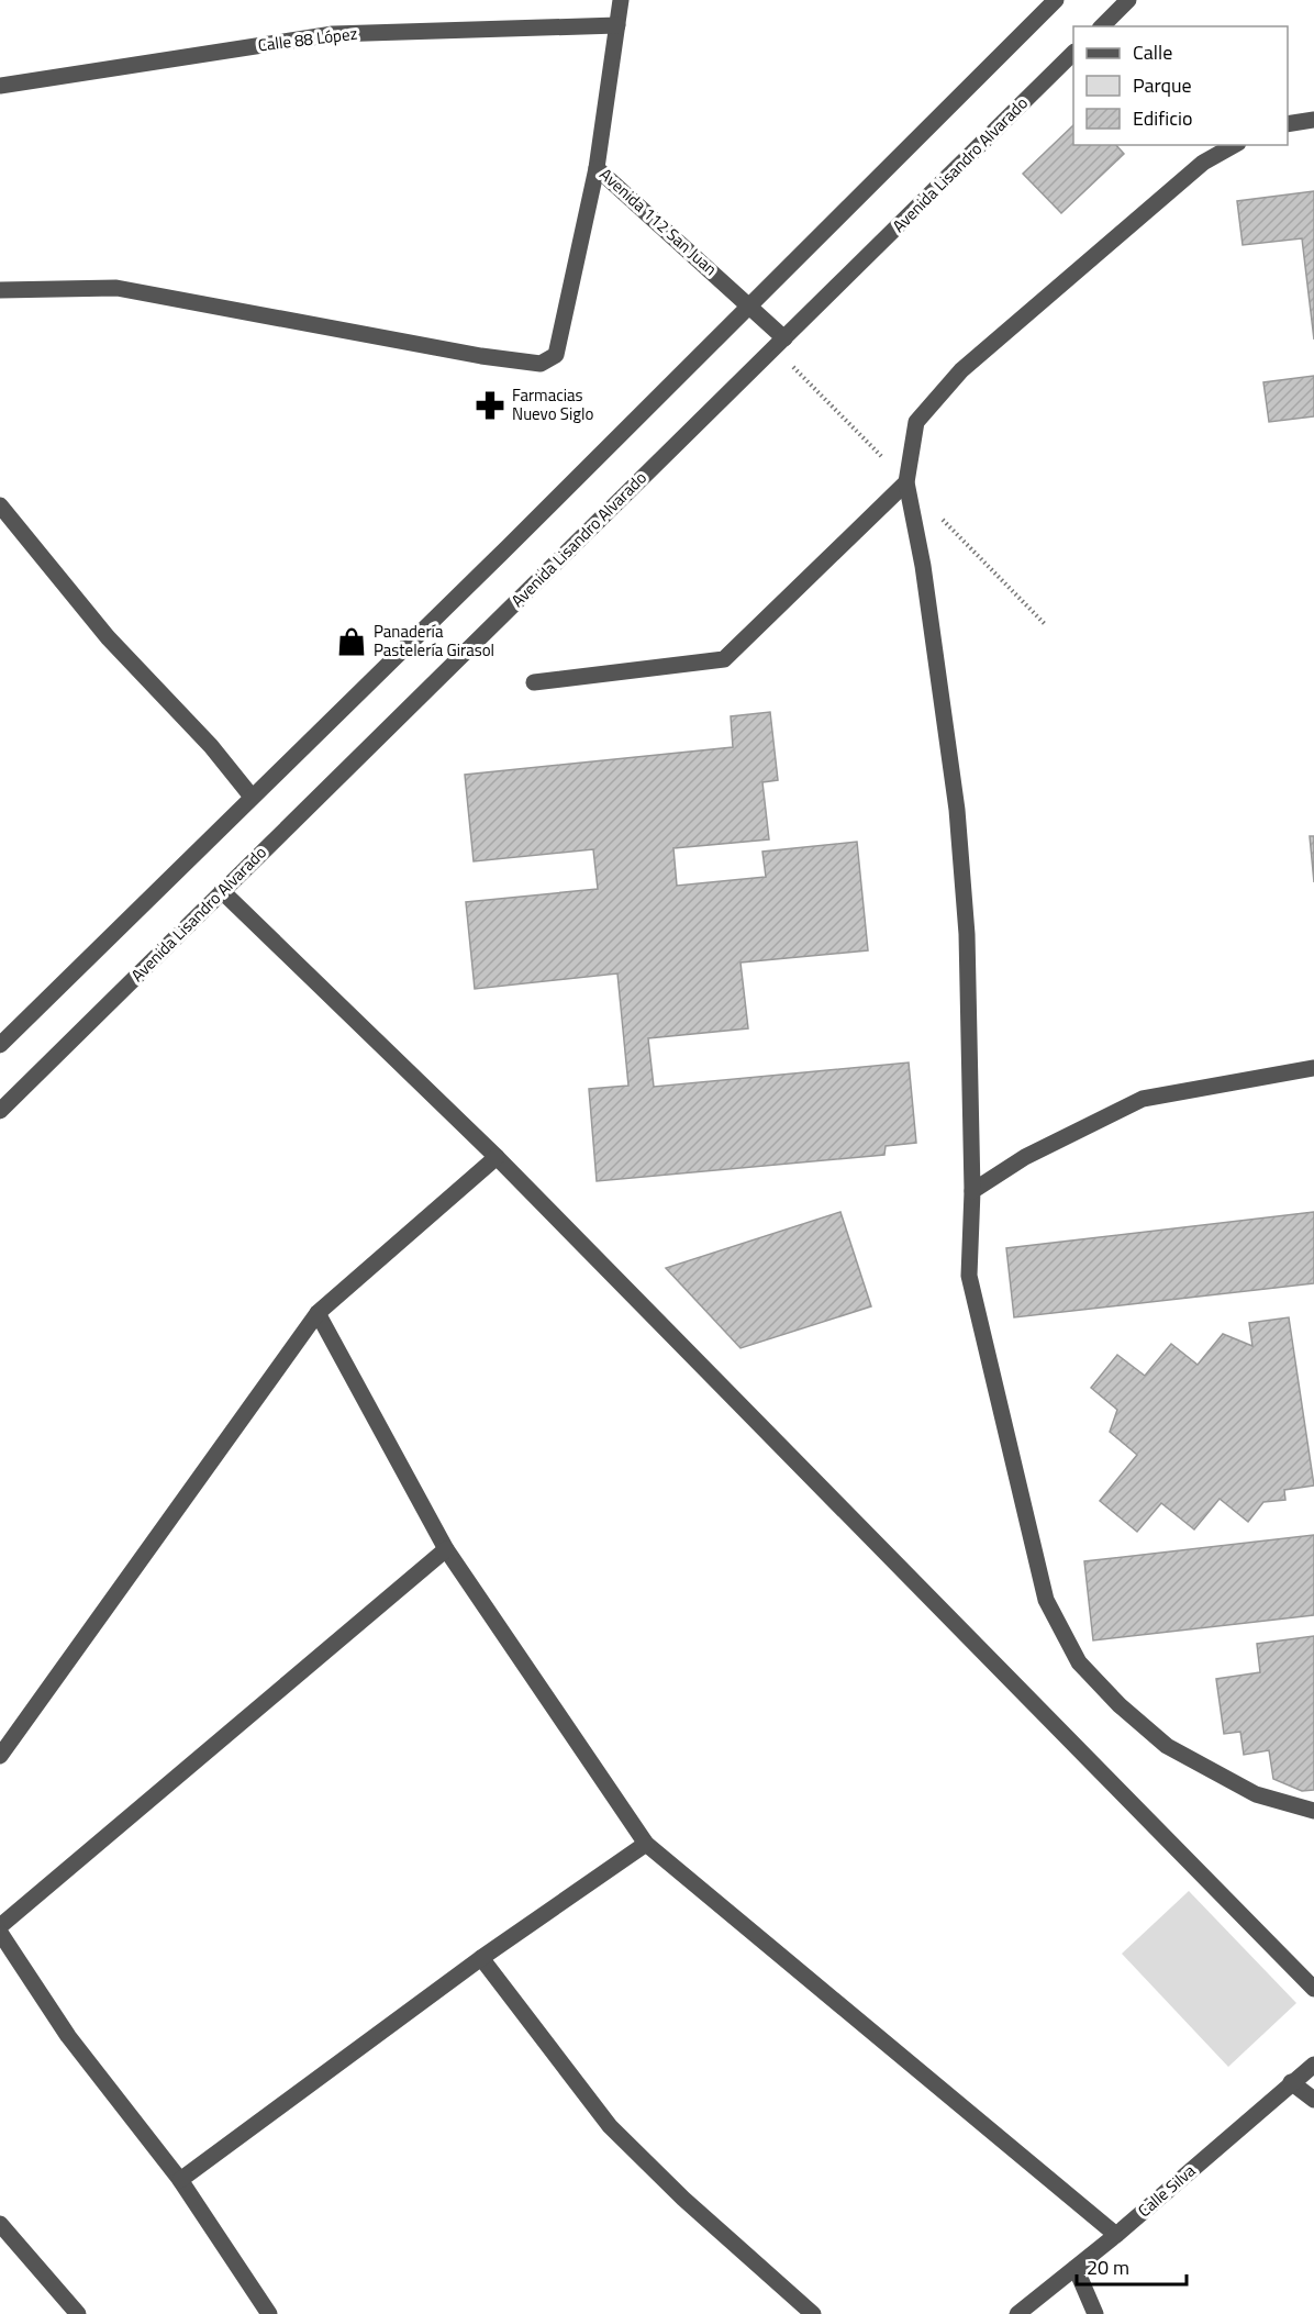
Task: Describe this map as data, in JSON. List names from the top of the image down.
{
  "streets": {
    "street": [
      "Calle 88 López",
      "Avenida Lisandro Alvarado",
      "Avenida 112 San Juan",
      "Calle Silva"
    ]
  },
  "crossings": [
    ["Calle 88 López", "Avenida 112 San Juan"],
    ["Avenida Lisandro Alvarado", "Avenida 112 San Juan"]
  ],
  "places": {
    "pharmacy": ["Farmacias Nuevo Siglo"],
    "shop": ["Panadería Pastelería Girasol"]
  },
  "legend": ["Calle", "Parque", "Edificio"],
  "scale_bar": "20 m"
}
